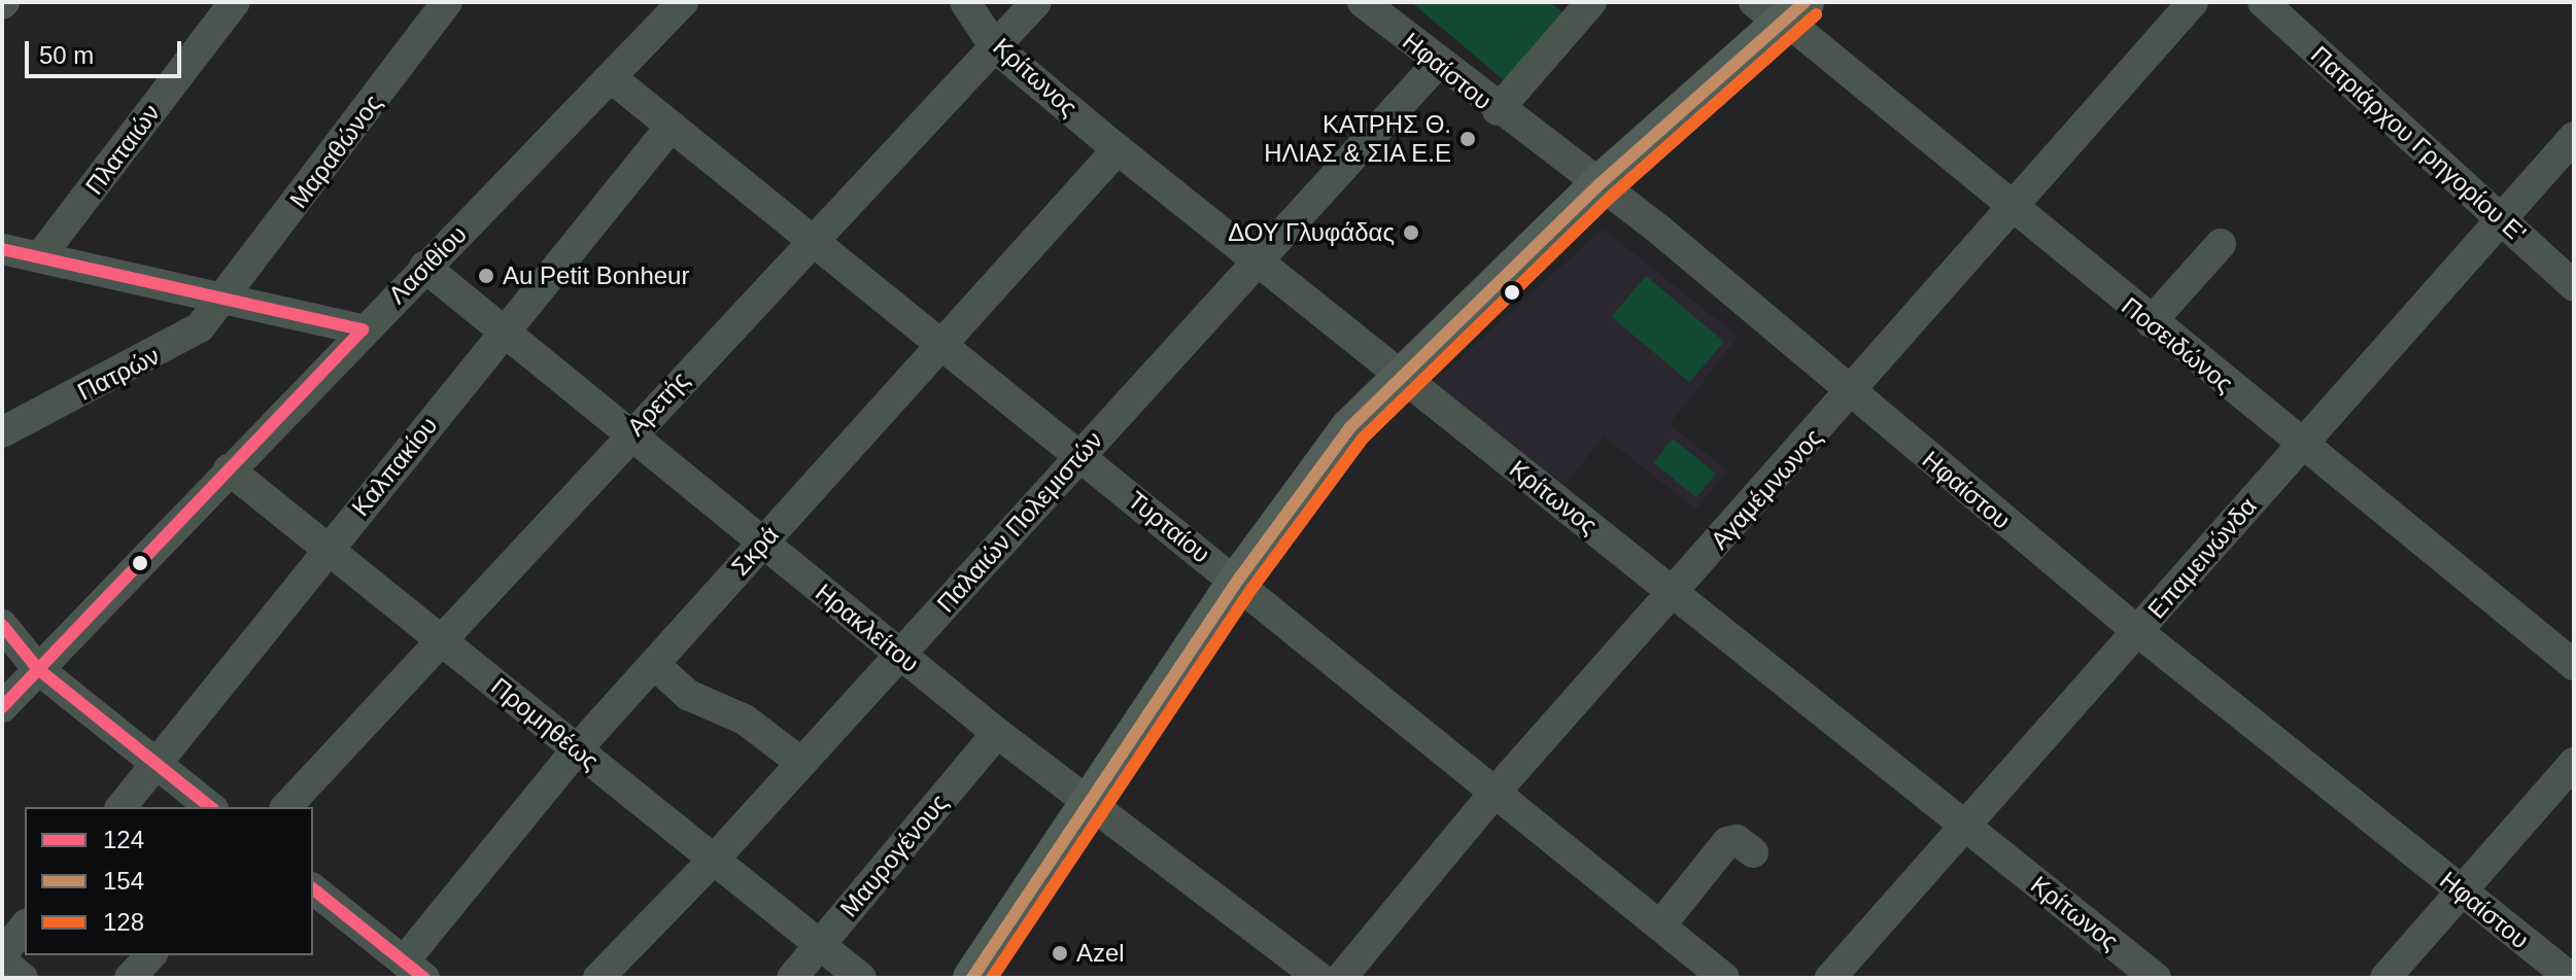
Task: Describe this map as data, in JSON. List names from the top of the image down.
{
  "streets": {
    "street": [
      "Ηφαίστου",
      "Κρίτωνος",
      "Πατριάρχου Γρηγορίου E'",
      "Πλαταιών",
      "Μαραθώνος",
      "Λασιθίου",
      "Ποσειδώνος",
      "Πατρών",
      "Αρετής",
      "Καλπακίου",
      "Αγαμέμνωνος",
      "Παλαιών Πολεμιστών",
      "Τυρταίου",
      "Σκρά",
      "Επαμεινώνδα",
      "Ηρακλείτου",
      "Προμηθέως",
      "Μαυρογένους"
    ]
  },
  "crossings": [
    ["Ηφαίστου", "Αγαμέμνωνος"],
    ["Ηφαίστου", "Παλαιών Πολεμιστών"],
    ["Ηφαίστου", "Επαμεινώνδα"],
    ["Κρίτωνος", "Αρετής"],
    ["Κρίτωνος", "Αγαμέμνωνος"],
    ["Κρίτωνος", "Παλαιών Πολεμιστών"],
    ["Κρίτωνος", "Σκρά"],
    ["Κρίτωνος", "Επαμεινώνδα"],
    ["Πατριάρχου Γρηγορίου E'", "Επαμεινώνδα"],
    ["Μαραθώνος", "Πατρών"],
    ["Λασιθίου", "Τυρταίου"],
    ["Λασιθίου", "Ηρακλείτου"],
    ["Λασιθίου", "Προμηθέως"],
    ["Ποσειδώνος", "Αγαμέμνωνος"],
    ["Ποσειδώνος", "Επαμεινώνδα"],
    ["Αρετής", "Τυρταίου"],
    ["Αρετής", "Ηρακλείτου"],
    ["Αρετής", "Προμηθέως"],
    ["Καλπακίου", "Τυρταίου"],
    ["Καλπακίου", "Ηρακλείτου"],
    ["Καλπακίου", "Προμηθέως"],
    ["Αγαμέμνωνος", "Τυρταίου"],
    ["Παλαιών Πολεμιστών", "Τυρταίου"],
    ["Παλαιών Πολεμιστών", "Ηρακλείτου"],
    ["Παλαιών Πολεμιστών", "Προμηθέως"],
    ["Τυρταίου", "Σκρά"],
    ["Σκρά", "Ηρακλείτου"],
    ["Σκρά", "Προμηθέως"],
    ["Ηρακλείτου", "Μαυρογένους"],
    ["Προμηθέως", "Μαυρογένους"]
  ],
  "places": [
    "ΚΑΤΡΗΣ Θ. ΗΛΙΑΣ & ΣΙΑ Ε.Ε",
    "ΔΟΥ Γλυφάδας",
    "Au Petit Bonheur",
    "Azel"
  ],
  "lines": ["transit line 154", "transit line 128", "transit line 124"],
  "legend": ["124", "154", "128"],
  "scale_bar": "50 m"
}
